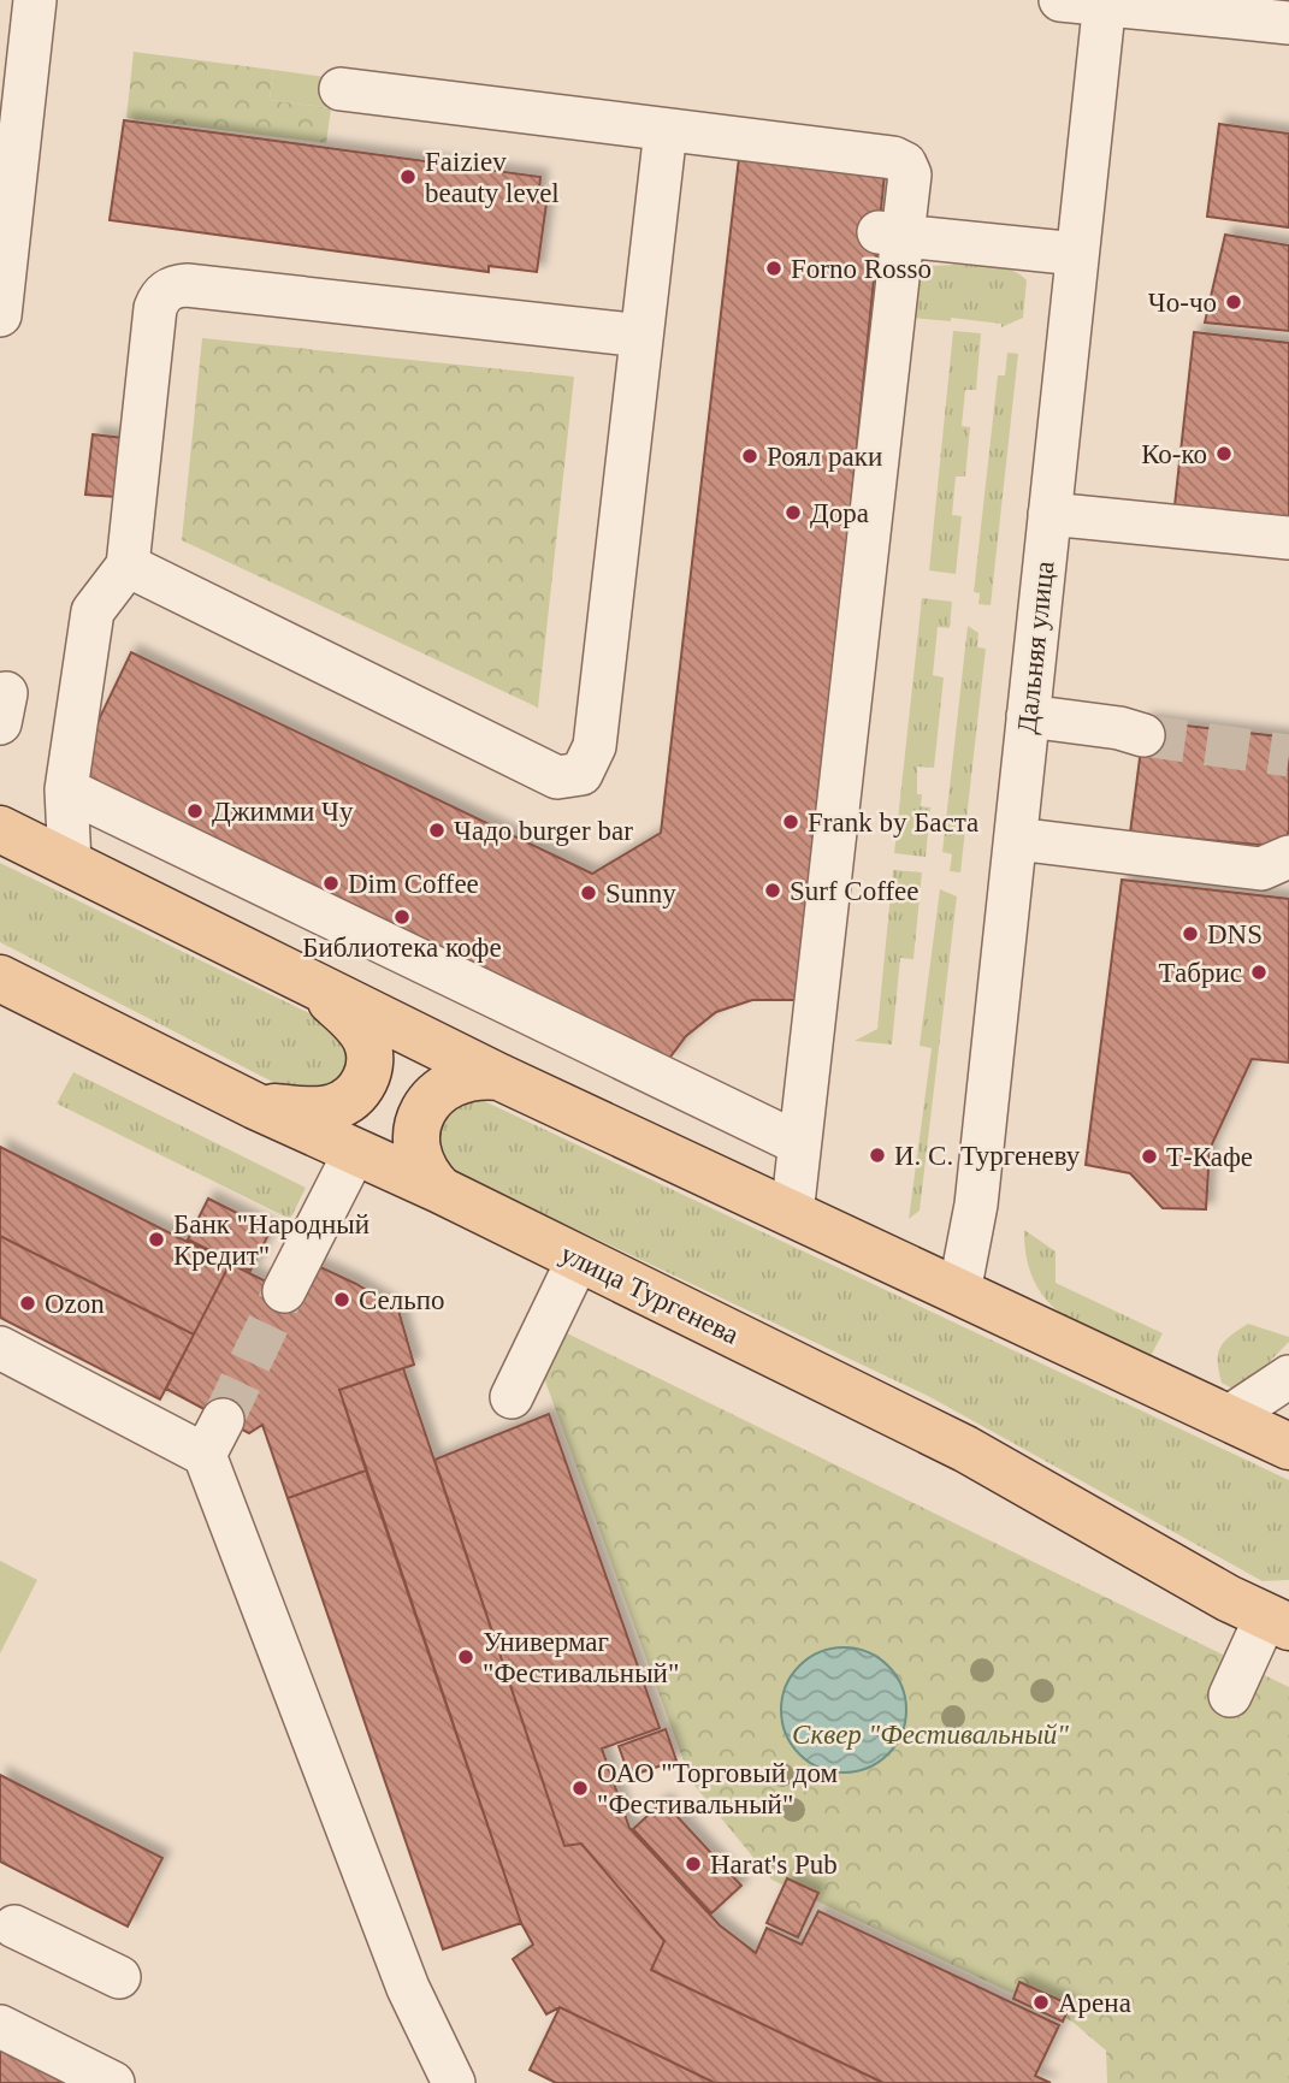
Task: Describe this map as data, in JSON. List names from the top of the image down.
{
  "streets": {
    "main road": ["улица Тургенева"],
    "street": ["Дальняя улица"]
  },
  "parks": ["Сквер \"Фестивальный\""],
  "places": [
    "Faiziev beauty level",
    "Forno Rosso",
    "Чо-чо",
    "Ко-ко",
    "Роял раки",
    "Дора",
    "Джимми Чу",
    "Frank by Баста",
    "Чадо burger bar",
    "Dim Coffee",
    "Surf Coffee",
    "Sunny",
    "Библиотека кофе",
    "DNS",
    "Табрис",
    "И. С. Тургеневу",
    "Т-Кафе",
    "Банк \"Народный Кредит\"",
    "Сельпо",
    "Ozon",
    "Универмаг \"Фестивальный\"",
    "ОАО \"Торговый дом \"Фестивальный\"",
    "Harat's Pub",
    "Арена"
  ]
}
